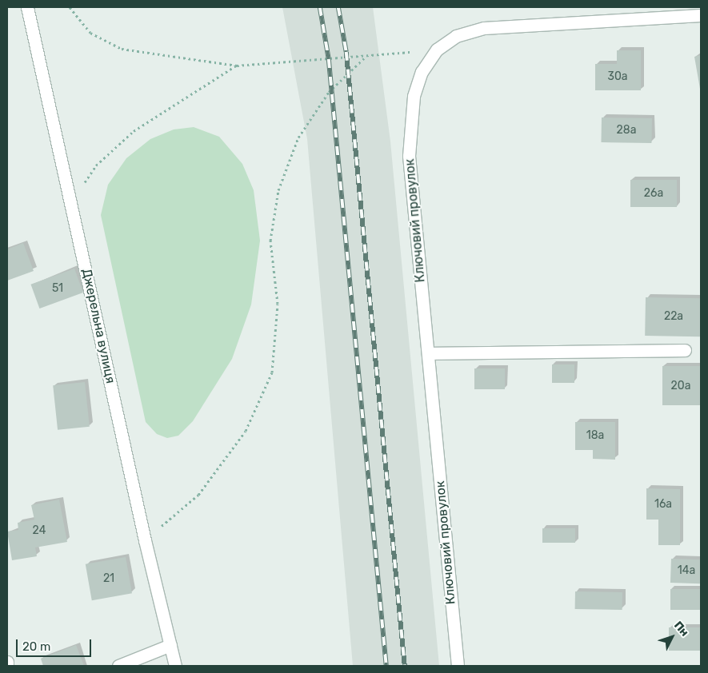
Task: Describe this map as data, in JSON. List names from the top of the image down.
{
  "streets": {
    "street": ["Ключовий провулок", "Джерельна вулиця"]
  },
  "house_numbers": [
    "30а",
    "28а",
    "26а",
    "51",
    "22а",
    "20а",
    "18а",
    "16а",
    "24",
    "14а",
    "21"
  ],
  "scale_bar": "20 m",
  "north": "top right"
}
